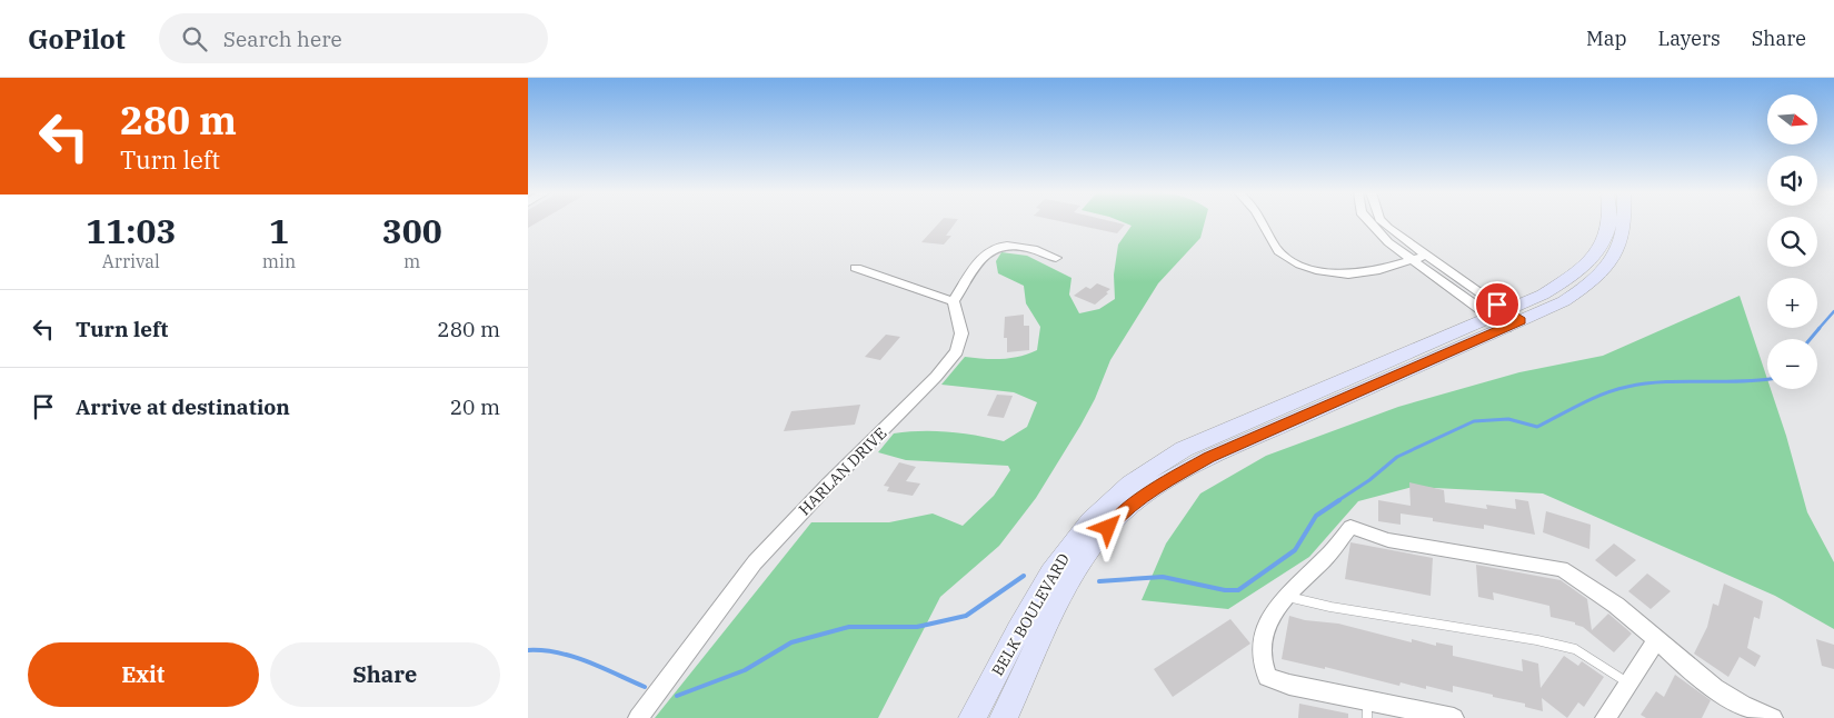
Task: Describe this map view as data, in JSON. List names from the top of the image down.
{
  "streets": {
    "street": ["HARLAN DRIVE", "BELK BOULEVARD"]
  },
  "north": "right",
  "page": {
    "header": "GoPilot",
    "search": "Search here",
    "nav": ["Map", "Layers", "Share"],
    "turn": ["280 m", "Turn left"],
    "map_buttons": ["+", "−"],
    "eta": [
      "11:03",
      "Arrival",
      "1",
      "min",
      "300",
      "m"
    ],
    "list": [
      {
        "name": "Turn left",
        "value": "280 m"
      },
      {
        "name": "Arrive at destination",
        "value": "20 m"
      }
    ],
    "buttons": ["Exit", "Share"]
  }
}
